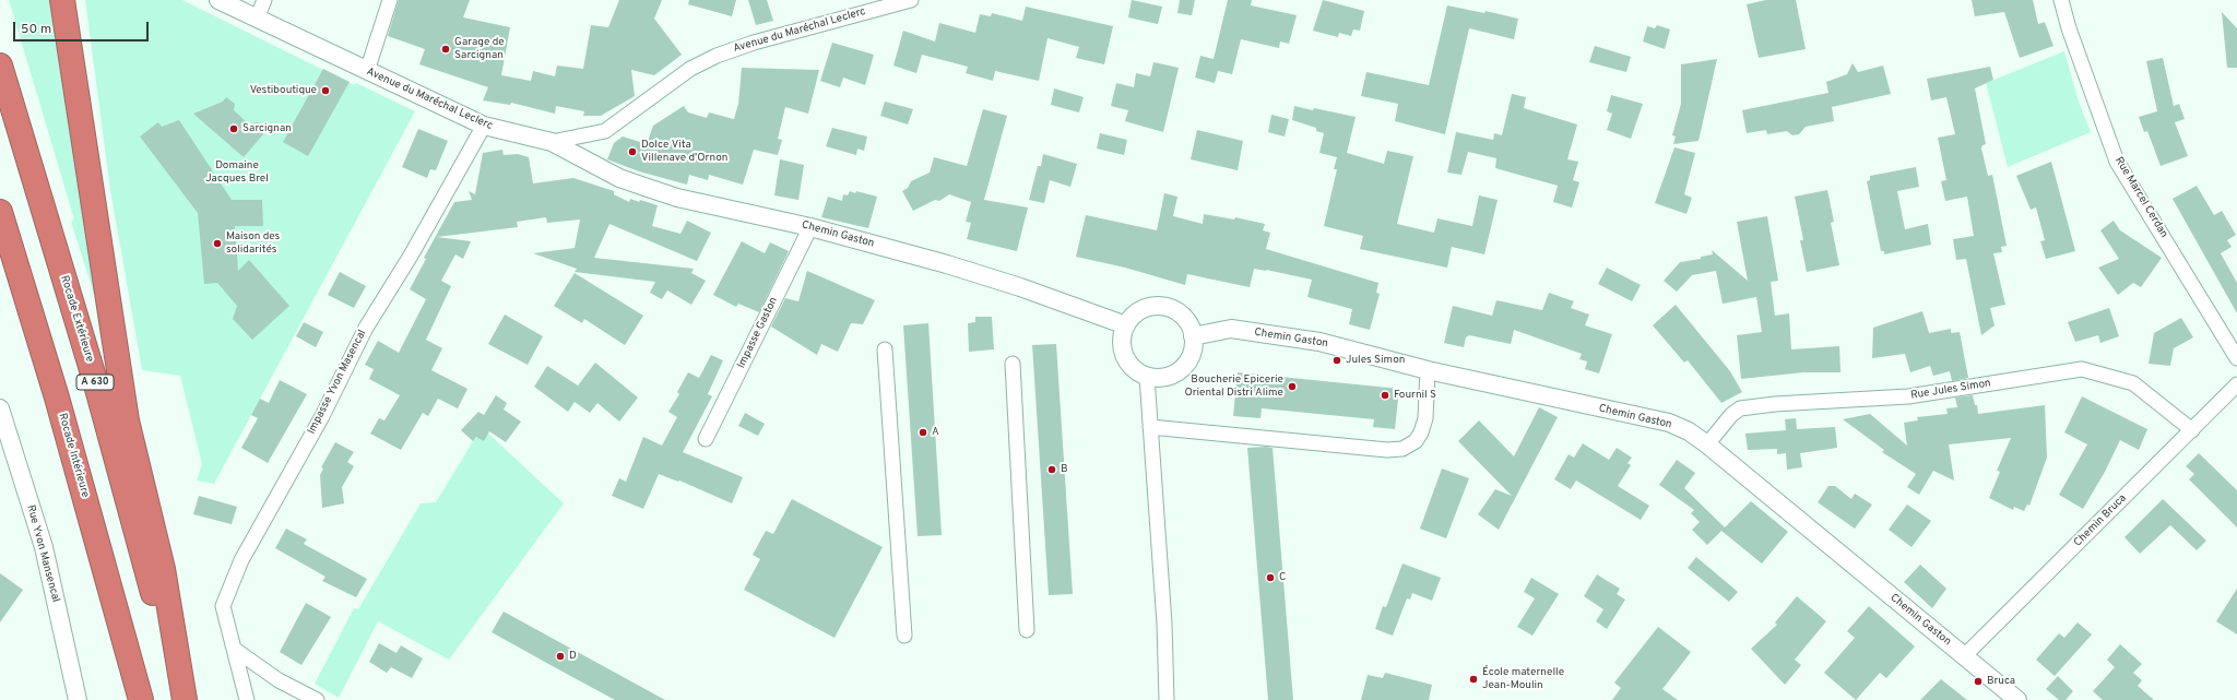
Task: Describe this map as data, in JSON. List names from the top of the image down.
{
  "streets": {
    "highway": ["Rocade Extérieure", "A 630", "Rocade Intérieure"],
    "street": [
      "Avenue du Maréchal Leclerc",
      "Rue Marcel Cerdan",
      "Chemin Gaston",
      "Impasse Gaston",
      "Impasse Yvon Masencal",
      "Rue Jules Simon",
      "Chemin Bruca",
      "Rue Yvon Mansencal"
    ]
  },
  "crossings": [
    ["Avenue du Maréchal Leclerc", "Chemin Gaston"],
    ["Avenue du Maréchal Leclerc", "Impasse Yvon Masencal"],
    ["Chemin Gaston", "Impasse Gaston"],
    ["Chemin Gaston", "Rue Jules Simon"],
    ["Chemin Gaston", "Chemin Bruca"],
    ["Rue Jules Simon", "Chemin Bruca"]
  ],
  "parks": ["Domaine Jacques Brel"],
  "places": [
    "Garage de Sarcignan",
    "Vestiboutique",
    "Sarcignan",
    "Dolce Vita Villenave d'Ornon",
    "Maison des solidarités",
    "Jules Simon",
    "Boucherie Epicerie Oriental Distri Alime",
    "Fournil S",
    "A",
    "B",
    "C",
    "D",
    "École maternelle Jean-Moulin",
    "Bruca"
  ],
  "scale_bar": "50 m"
}
